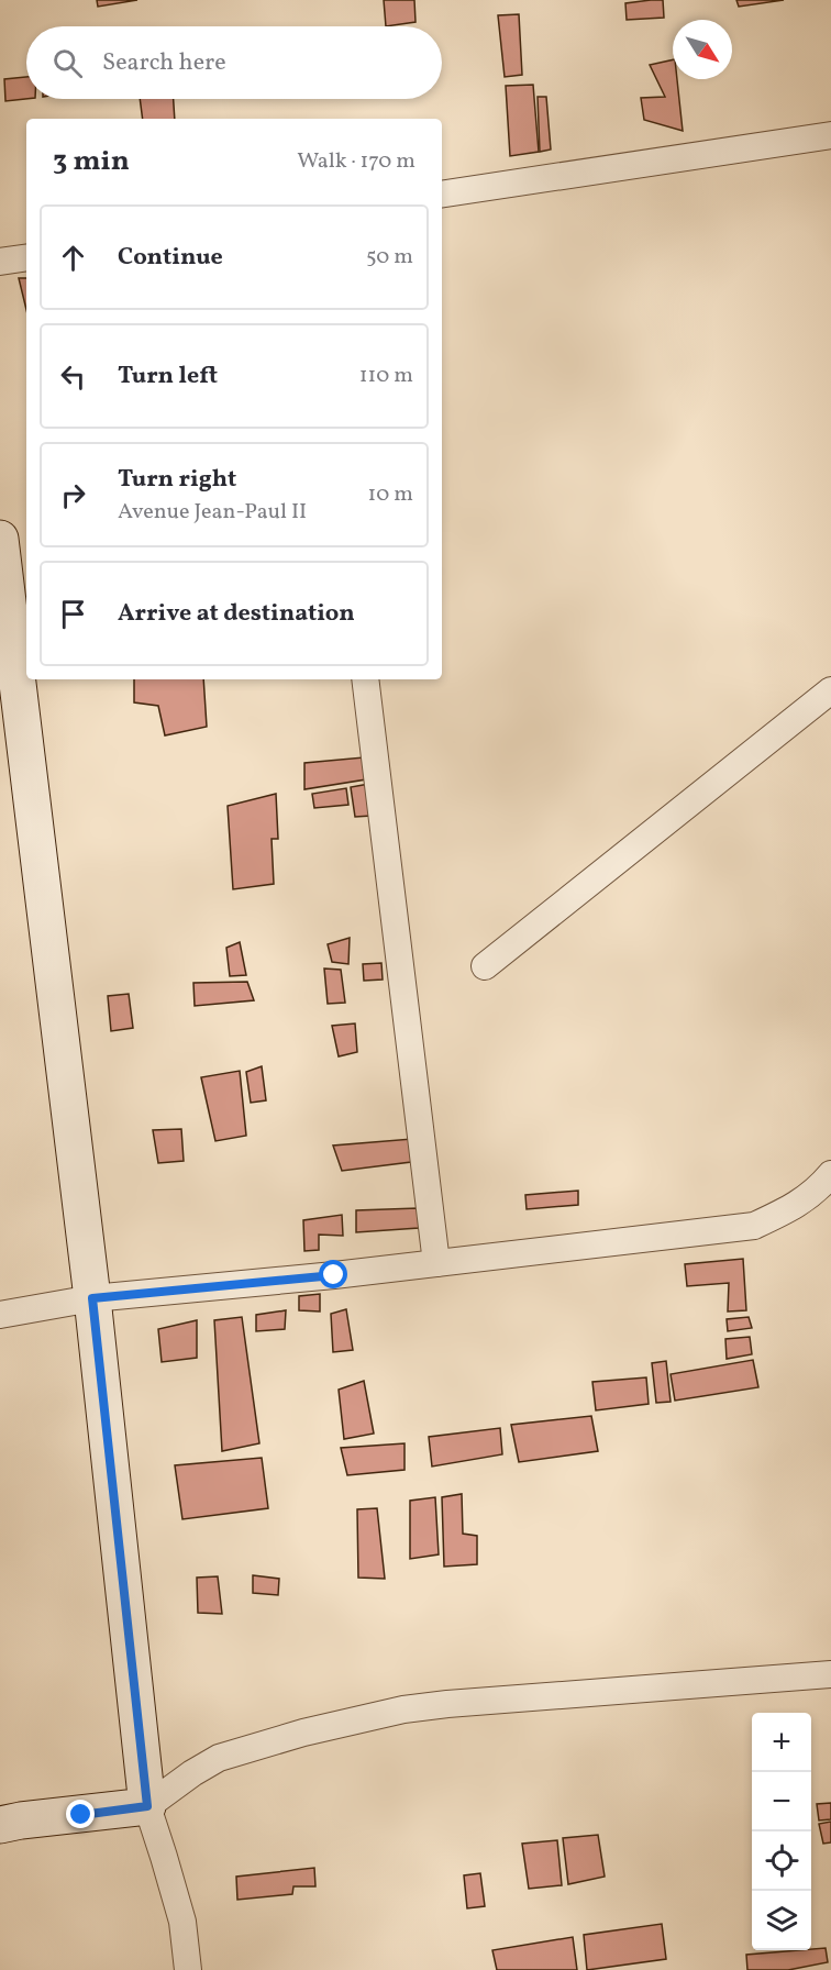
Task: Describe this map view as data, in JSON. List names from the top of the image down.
{
  "north": "bottom right",
  "page": {
    "search": "Search here",
    "heading": ["3 min", "Walk · 170 m"],
    "list": [
      ["Continue", "50 m"],
      ["Turn left", "110 m"],
      ["Turn right", "Avenue Jean-Paul II", "10 m"],
      "Arrive at destination"
    ],
    "map_buttons": ["+", "−"]
  }
}
